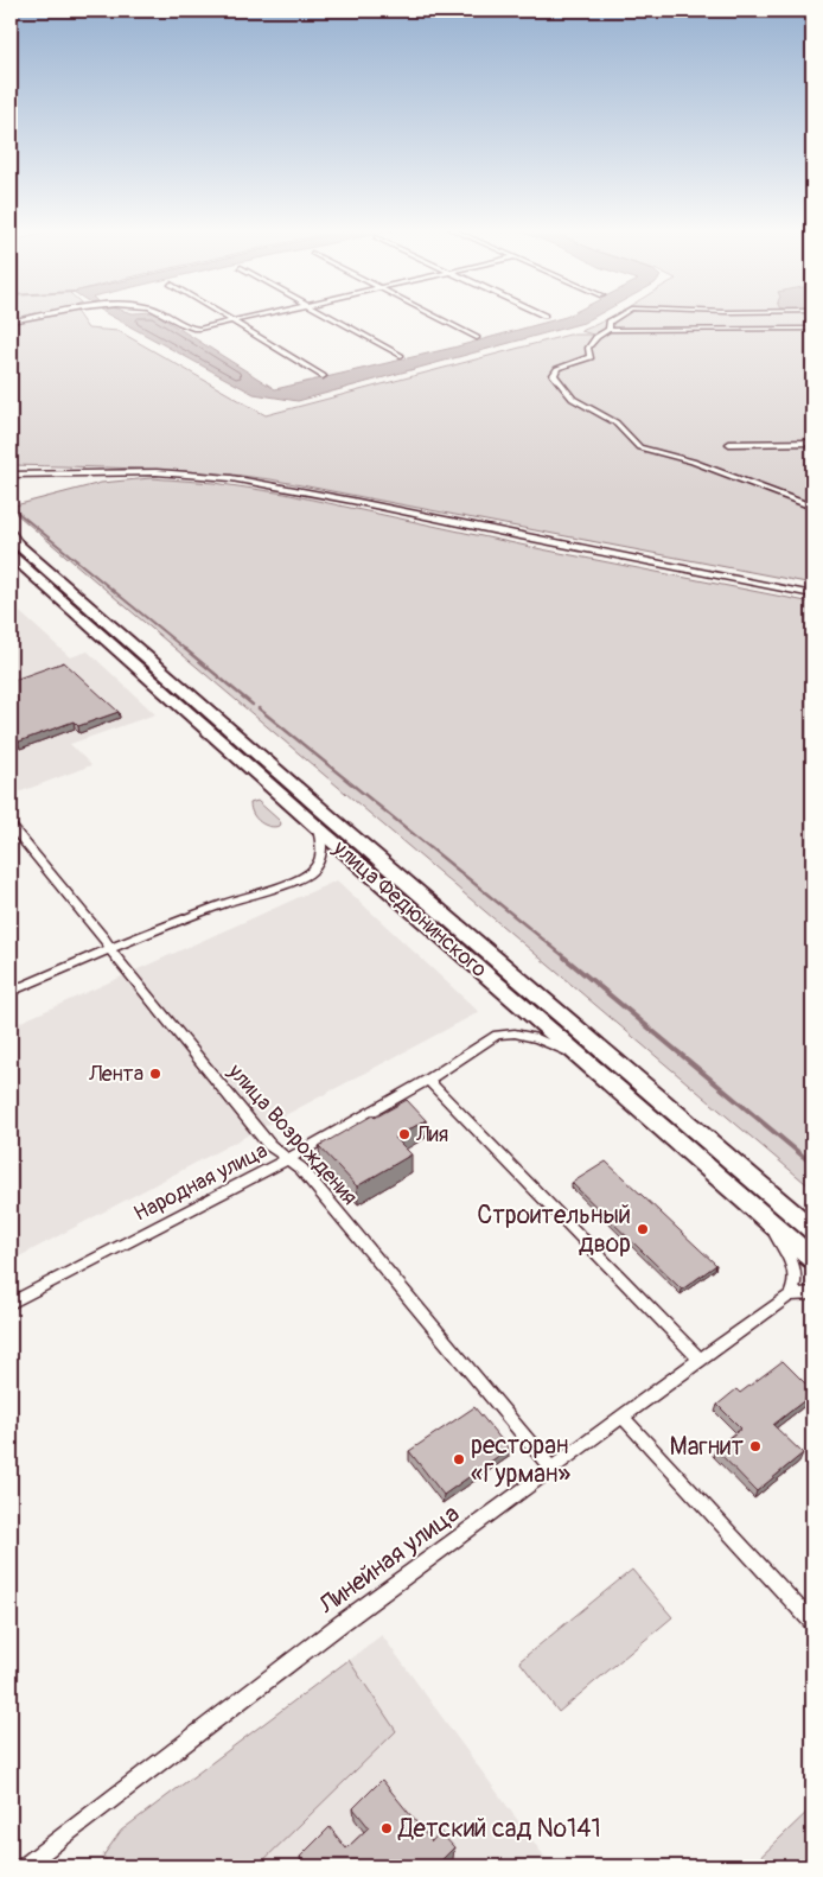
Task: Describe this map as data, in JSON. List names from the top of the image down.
{
  "streets": {
    "highway": ["улица Федюнинского"],
    "street": ["улица Возрождения", "Народная улица", "Линейная улица"]
  },
  "crossings": [
    ["улица Федюнинского", "Народная улица"],
    ["улица Возрождения", "Народная улица"],
    ["улица Возрождения", "Линейная улица"]
  ],
  "places": [
    "Лента",
    "Лия",
    "Строительный двор",
    "Магнит",
    "ресторан «Гурман»",
    "Детский сад №141"
  ]
}
